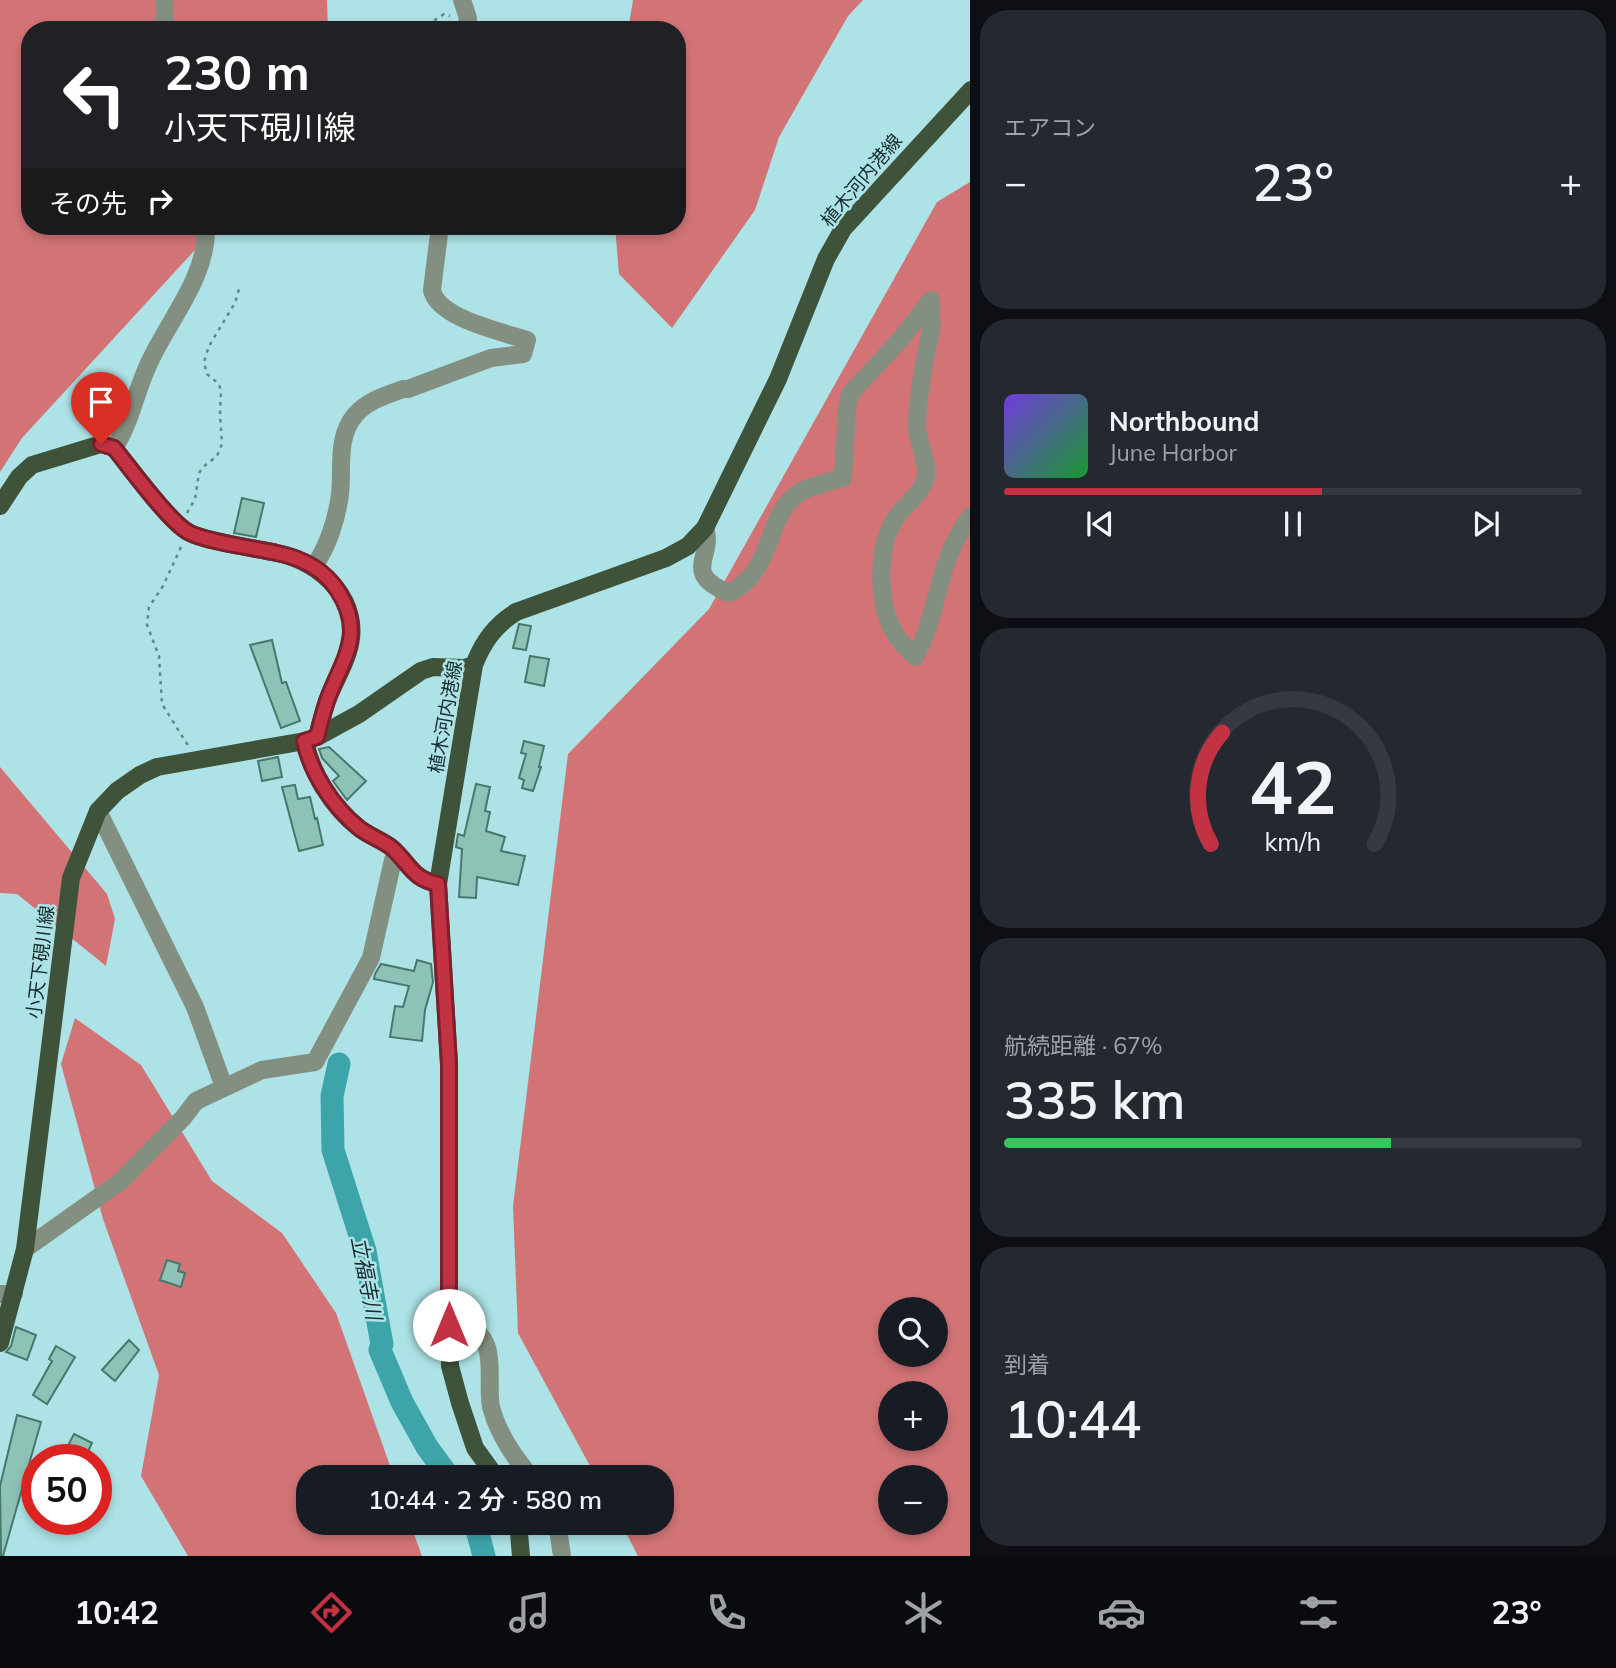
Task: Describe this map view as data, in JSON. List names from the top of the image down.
{
  "streets": {
    "main road": ["植木河内港線", "小天下硯川線"]
  },
  "crossings": [
    ["植木河内港線", "小天下硯川線"]
  ],
  "water": ["立福寺川"],
  "page": {
    "tile": [
      "エアコン",
      ["航続距離 · 67%", "335 km"],
      ["到着", "10:44"]
    ],
    "turn": ["230 m", "小天下硯川線"],
    "heat": ["−", "23°", "+"],
    "then": "その先",
    "song": ["Northbound", "June Harbor"],
    "map_buttons": ["+", "−"],
    "limit": "50",
    "trip": "10:44 · 2 分 · 580 m",
    "tabs": ["10:42", "23°"],
    "gauge": ["42", "km/h"]
  }
}
